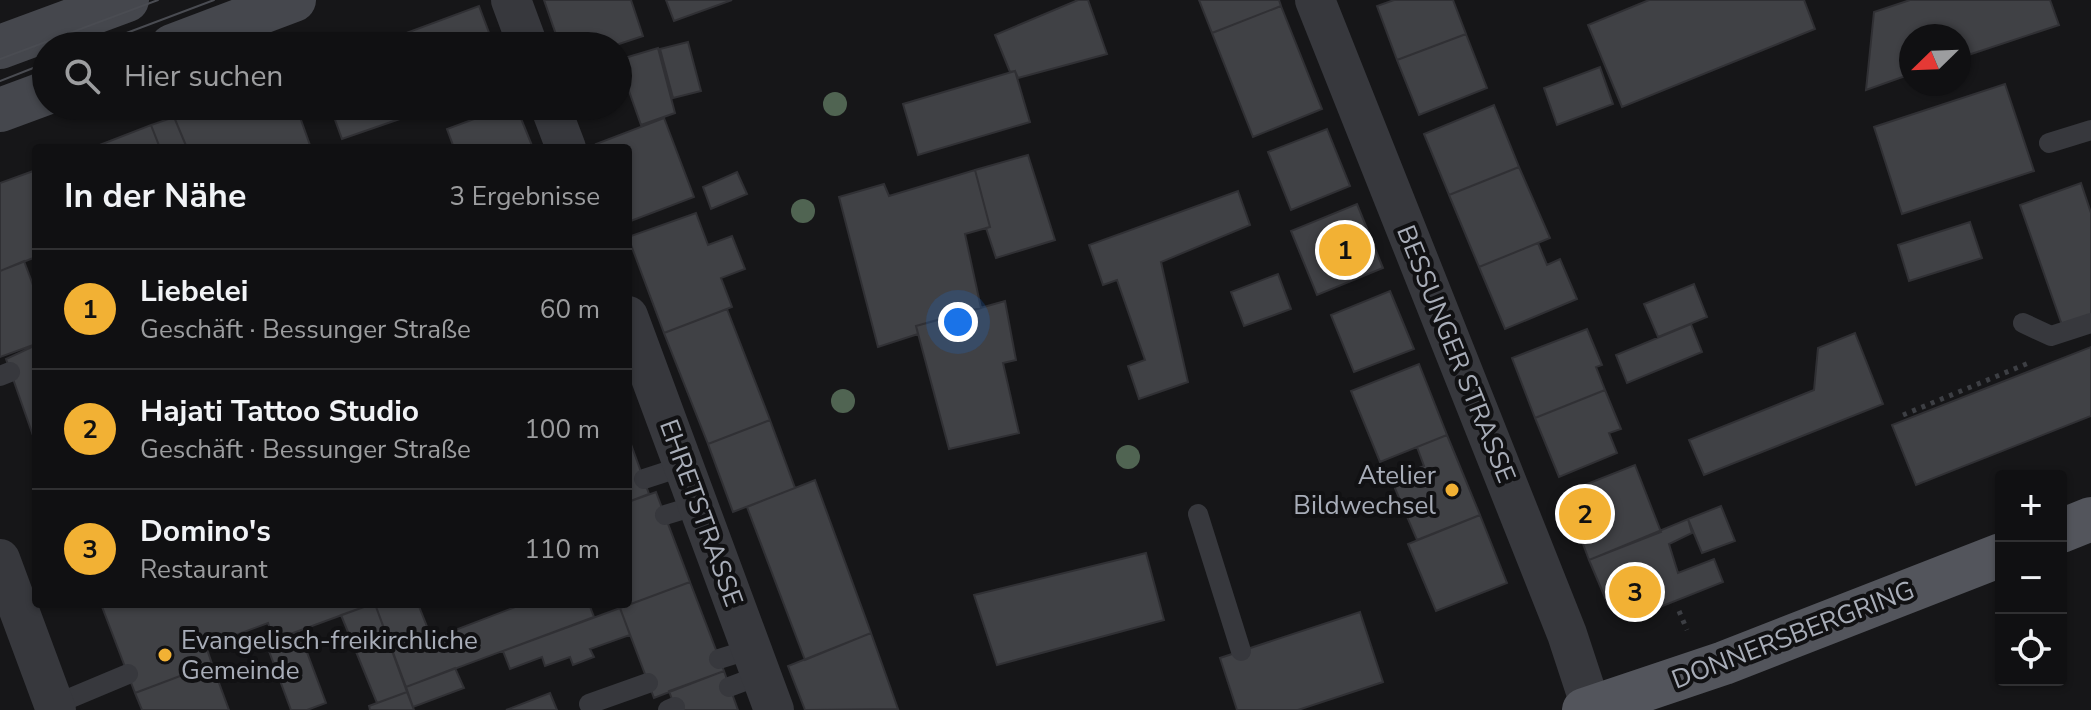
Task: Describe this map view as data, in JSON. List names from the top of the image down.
{
  "streets": {
    "main road": ["DONNERSBERGRING"],
    "street": ["BESSUNGER STRASSE", "EHRETSTRASSE"]
  },
  "crossings": [
    ["BESSUNGER STRASSE", "DONNERSBERGRING"]
  ],
  "places": ["Atelier Bildwechsel", "Evangelisch-freikirchliche Gemeinde"],
  "north": "bottom left",
  "page": {
    "search": "Hier suchen",
    "heading": ["In der Nähe", "3 Ergebnisse"],
    "pins": ["1", "2", "3"],
    "list": [
      {
        "mark": "1",
        "name": "Liebelei",
        "note": "Geschäft · Bessunger Straße",
        "value": "60 m"
      },
      {
        "mark": "2",
        "name": "Hajati Tattoo Studio",
        "note": "Geschäft · Bessunger Straße",
        "value": "100 m"
      },
      {
        "mark": "3",
        "name": "Domino's",
        "note": "Restaurant",
        "value": "110 m"
      }
    ],
    "map_buttons": ["+", "−"]
  }
}
